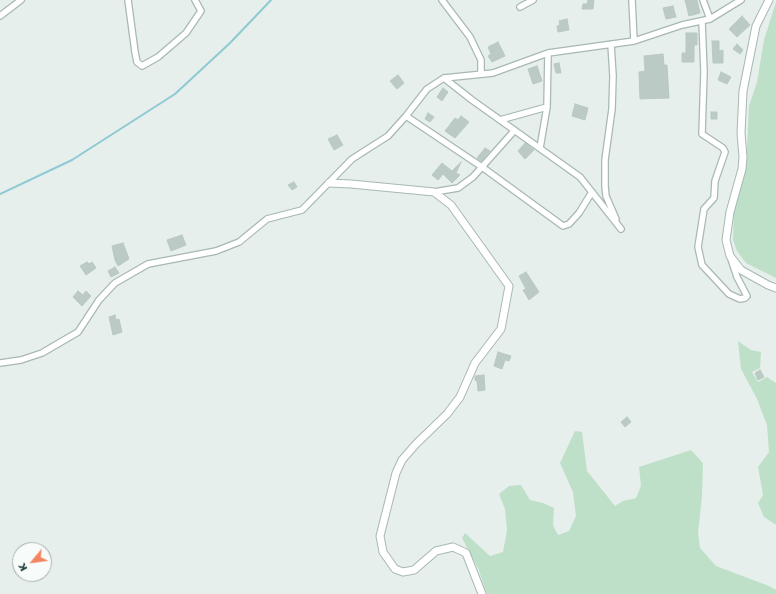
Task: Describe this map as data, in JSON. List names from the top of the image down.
{
  "north": "bottom left"
}
